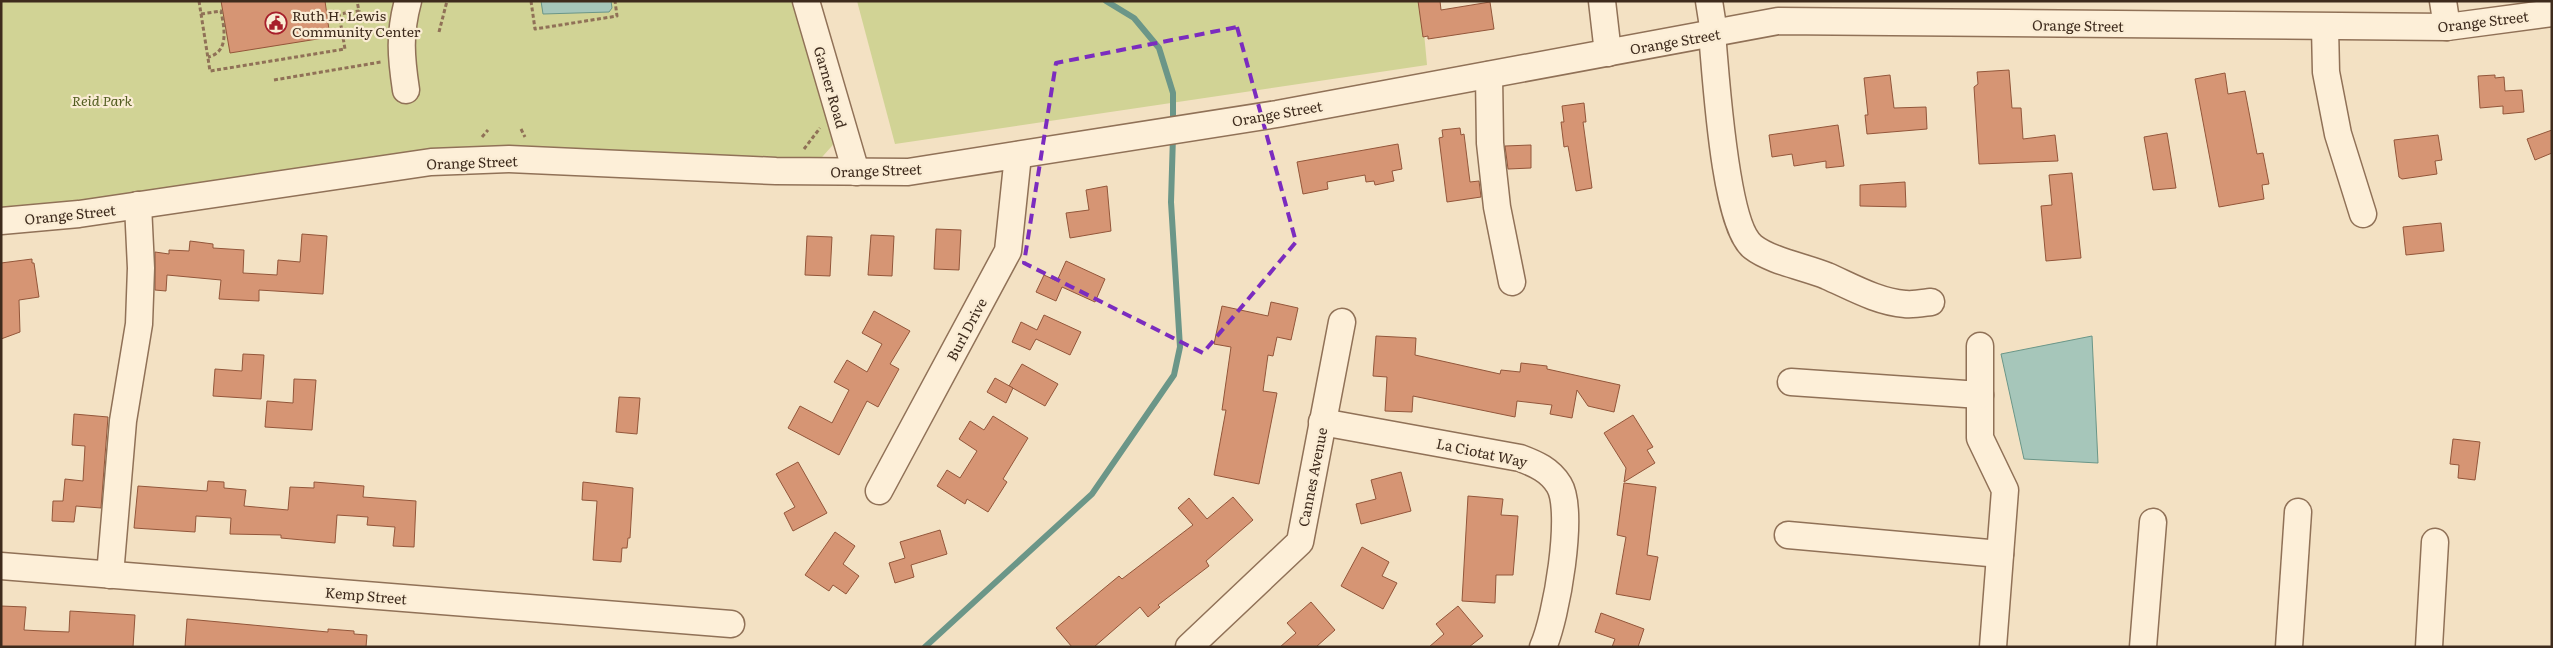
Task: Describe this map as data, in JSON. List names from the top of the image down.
{
  "streets": {
    "street": [
      "Orange Street",
      "Garner Road",
      "Burl Drive",
      "La Ciotat Way",
      "Cannes Avenue",
      "Kemp Street"
    ]
  },
  "crossings": [
    ["Orange Street", "Garner Road"],
    ["Orange Street", "Burl Drive"],
    ["La Ciotat Way", "Cannes Avenue"]
  ],
  "parks": ["Reid Park"],
  "places": {
    "public building": ["Ruth H. Lewis Community Center"]
  }
}
